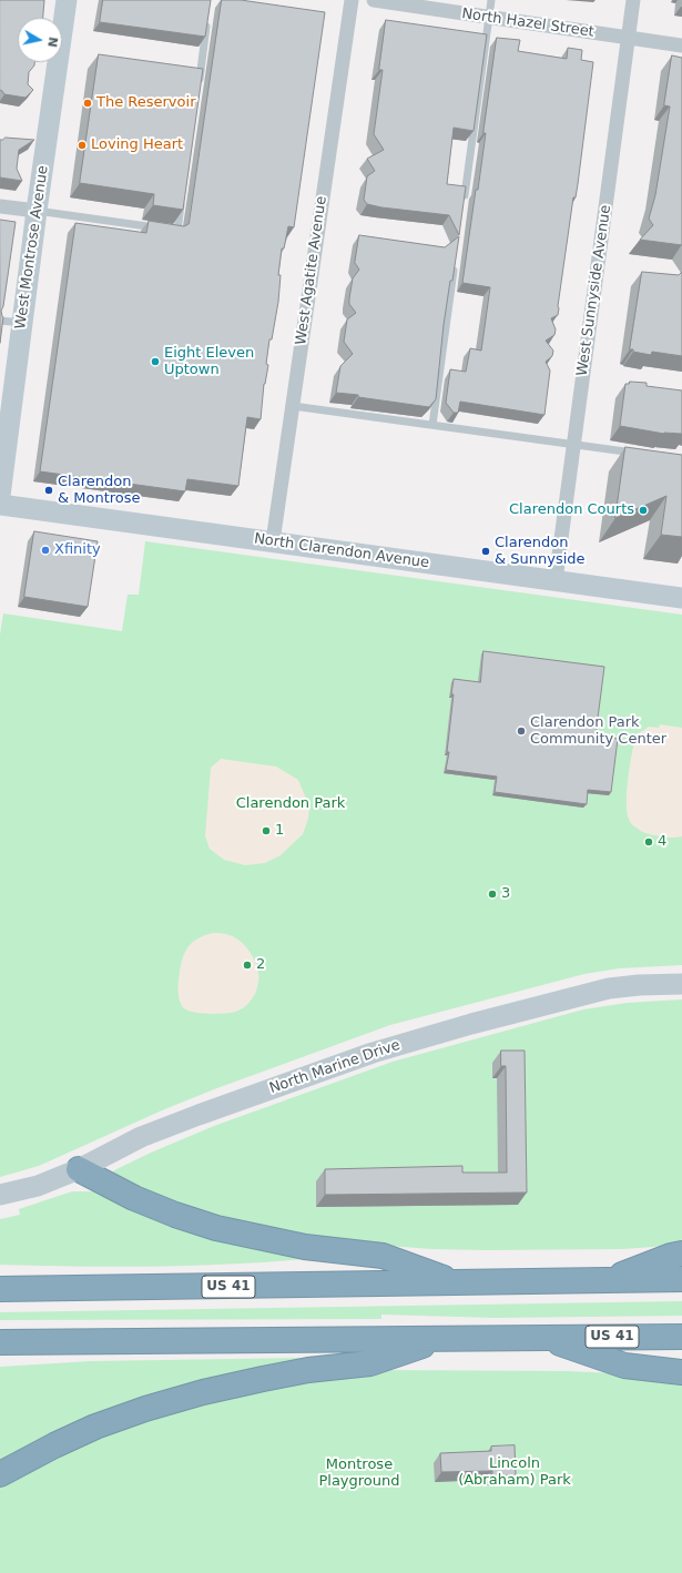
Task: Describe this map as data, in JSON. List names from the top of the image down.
{
  "streets": {
    "highway": ["US 41"],
    "street": [
      "North Hazel Street",
      "West Montrose Avenue",
      "West Agatite Avenue",
      "West Sunnyside Avenue",
      "North Clarendon Avenue",
      "North Marine Drive"
    ]
  },
  "crossings": [
    ["North Hazel Street", "West Sunnyside Avenue"],
    ["West Agatite Avenue", "North Clarendon Avenue"],
    ["West Sunnyside Avenue", "North Clarendon Avenue"]
  ],
  "parks": ["Clarendon Park", "Lincoln (Abraham) Park", "Montrose Playground"],
  "places": [
    "The Reservoir",
    "Loving Heart",
    "Eight Eleven Uptown",
    "Clarendon & Montrose",
    "Clarendon Courts",
    "Xfinity",
    "Clarendon & Sunnyside",
    "Clarendon Park Community Center",
    "1",
    "4",
    "3",
    "2"
  ],
  "north": "right"
}
